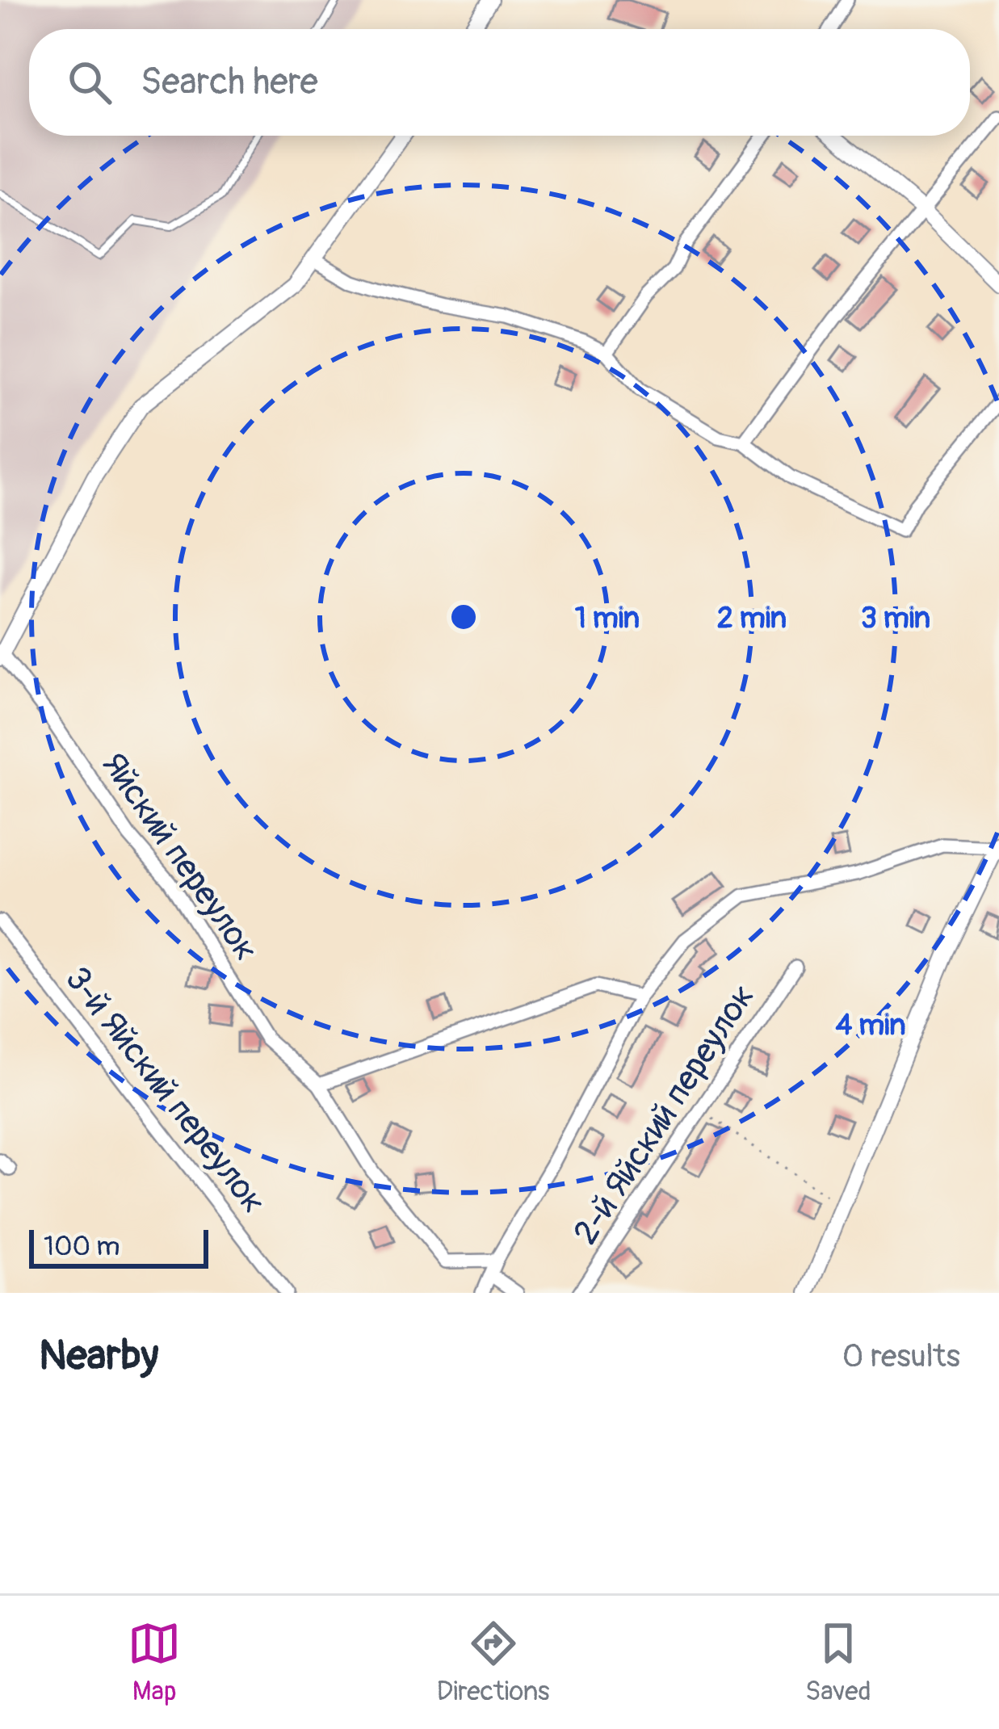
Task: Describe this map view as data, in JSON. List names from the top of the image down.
{
  "streets": {
    "street": ["Яйский переулок", "3-й Яйский переулок", "2-й Яйский переулок"]
  },
  "scale_bar": "100 m",
  "page": {
    "search": "Search here",
    "scale": "100 m",
    "heading": ["Nearby", "0 results"],
    "nav": ["Map", "Directions", "Saved"]
  },
  "rings": [
    "1 min",
    "2 min",
    "3 min",
    "4 min"
  ]
}
